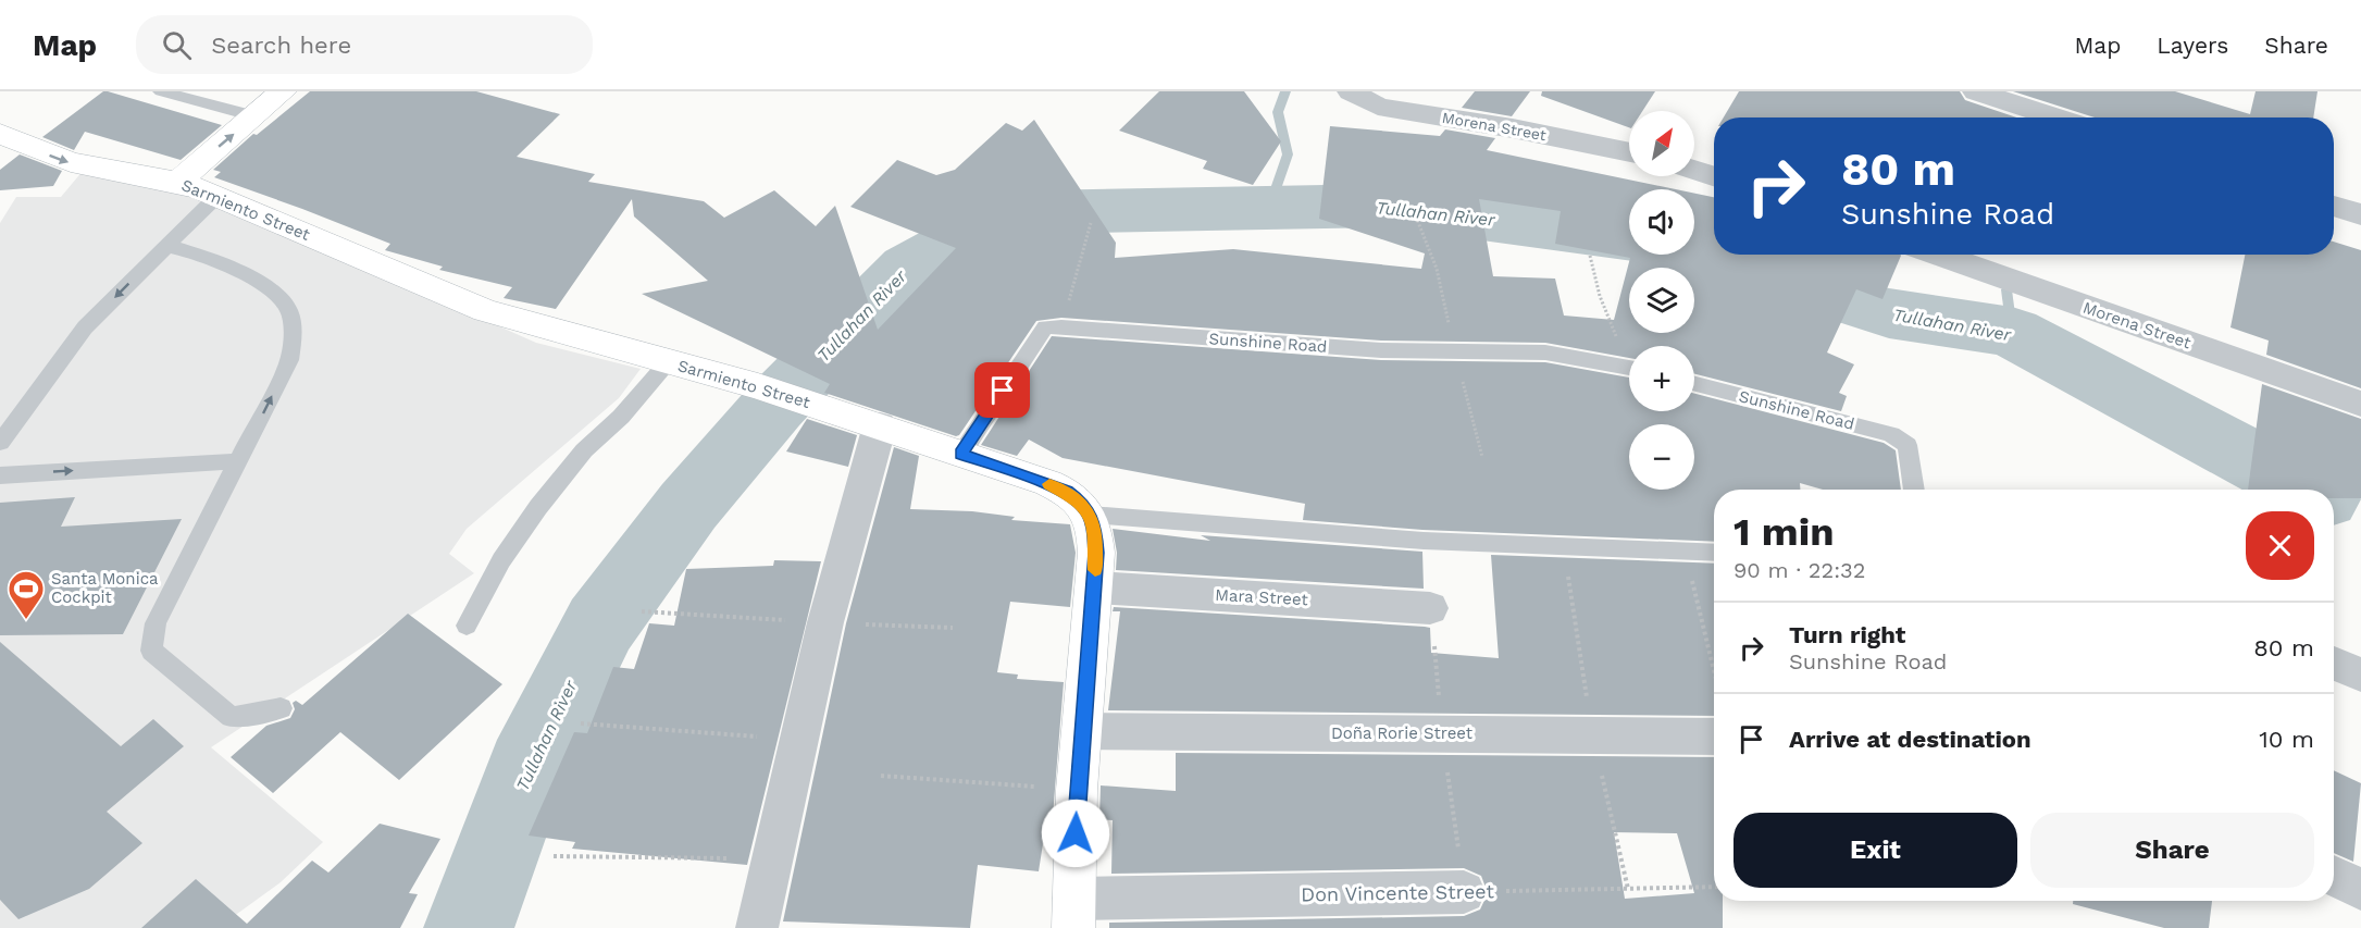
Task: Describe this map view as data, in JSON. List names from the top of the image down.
{
  "streets": {
    "street": [
      "Morena Street",
      "Sarmiento Street",
      "Mara Street",
      "Doña Rorie Street",
      "Don Vincente Street"
    ],
    "lane": ["Sunshine Road"]
  },
  "water": ["Tullahan River"],
  "places": {
    "sports": ["Santa Monica Cockpit"]
  },
  "north": "top right",
  "page": {
    "header": "Map",
    "search": "Search here",
    "nav": ["Map", "Layers", "Share"],
    "map_buttons": ["+", "−"],
    "turn": ["80 m", "Sunshine Road"],
    "heading": ["1 min", "90 m · 22:32"],
    "list": [
      {
        "name": "Turn right",
        "note": "Sunshine Road",
        "value": "80 m"
      },
      {
        "name": "Arrive at destination",
        "value": "10 m"
      }
    ],
    "buttons": ["Exit", "Share"]
  }
}
